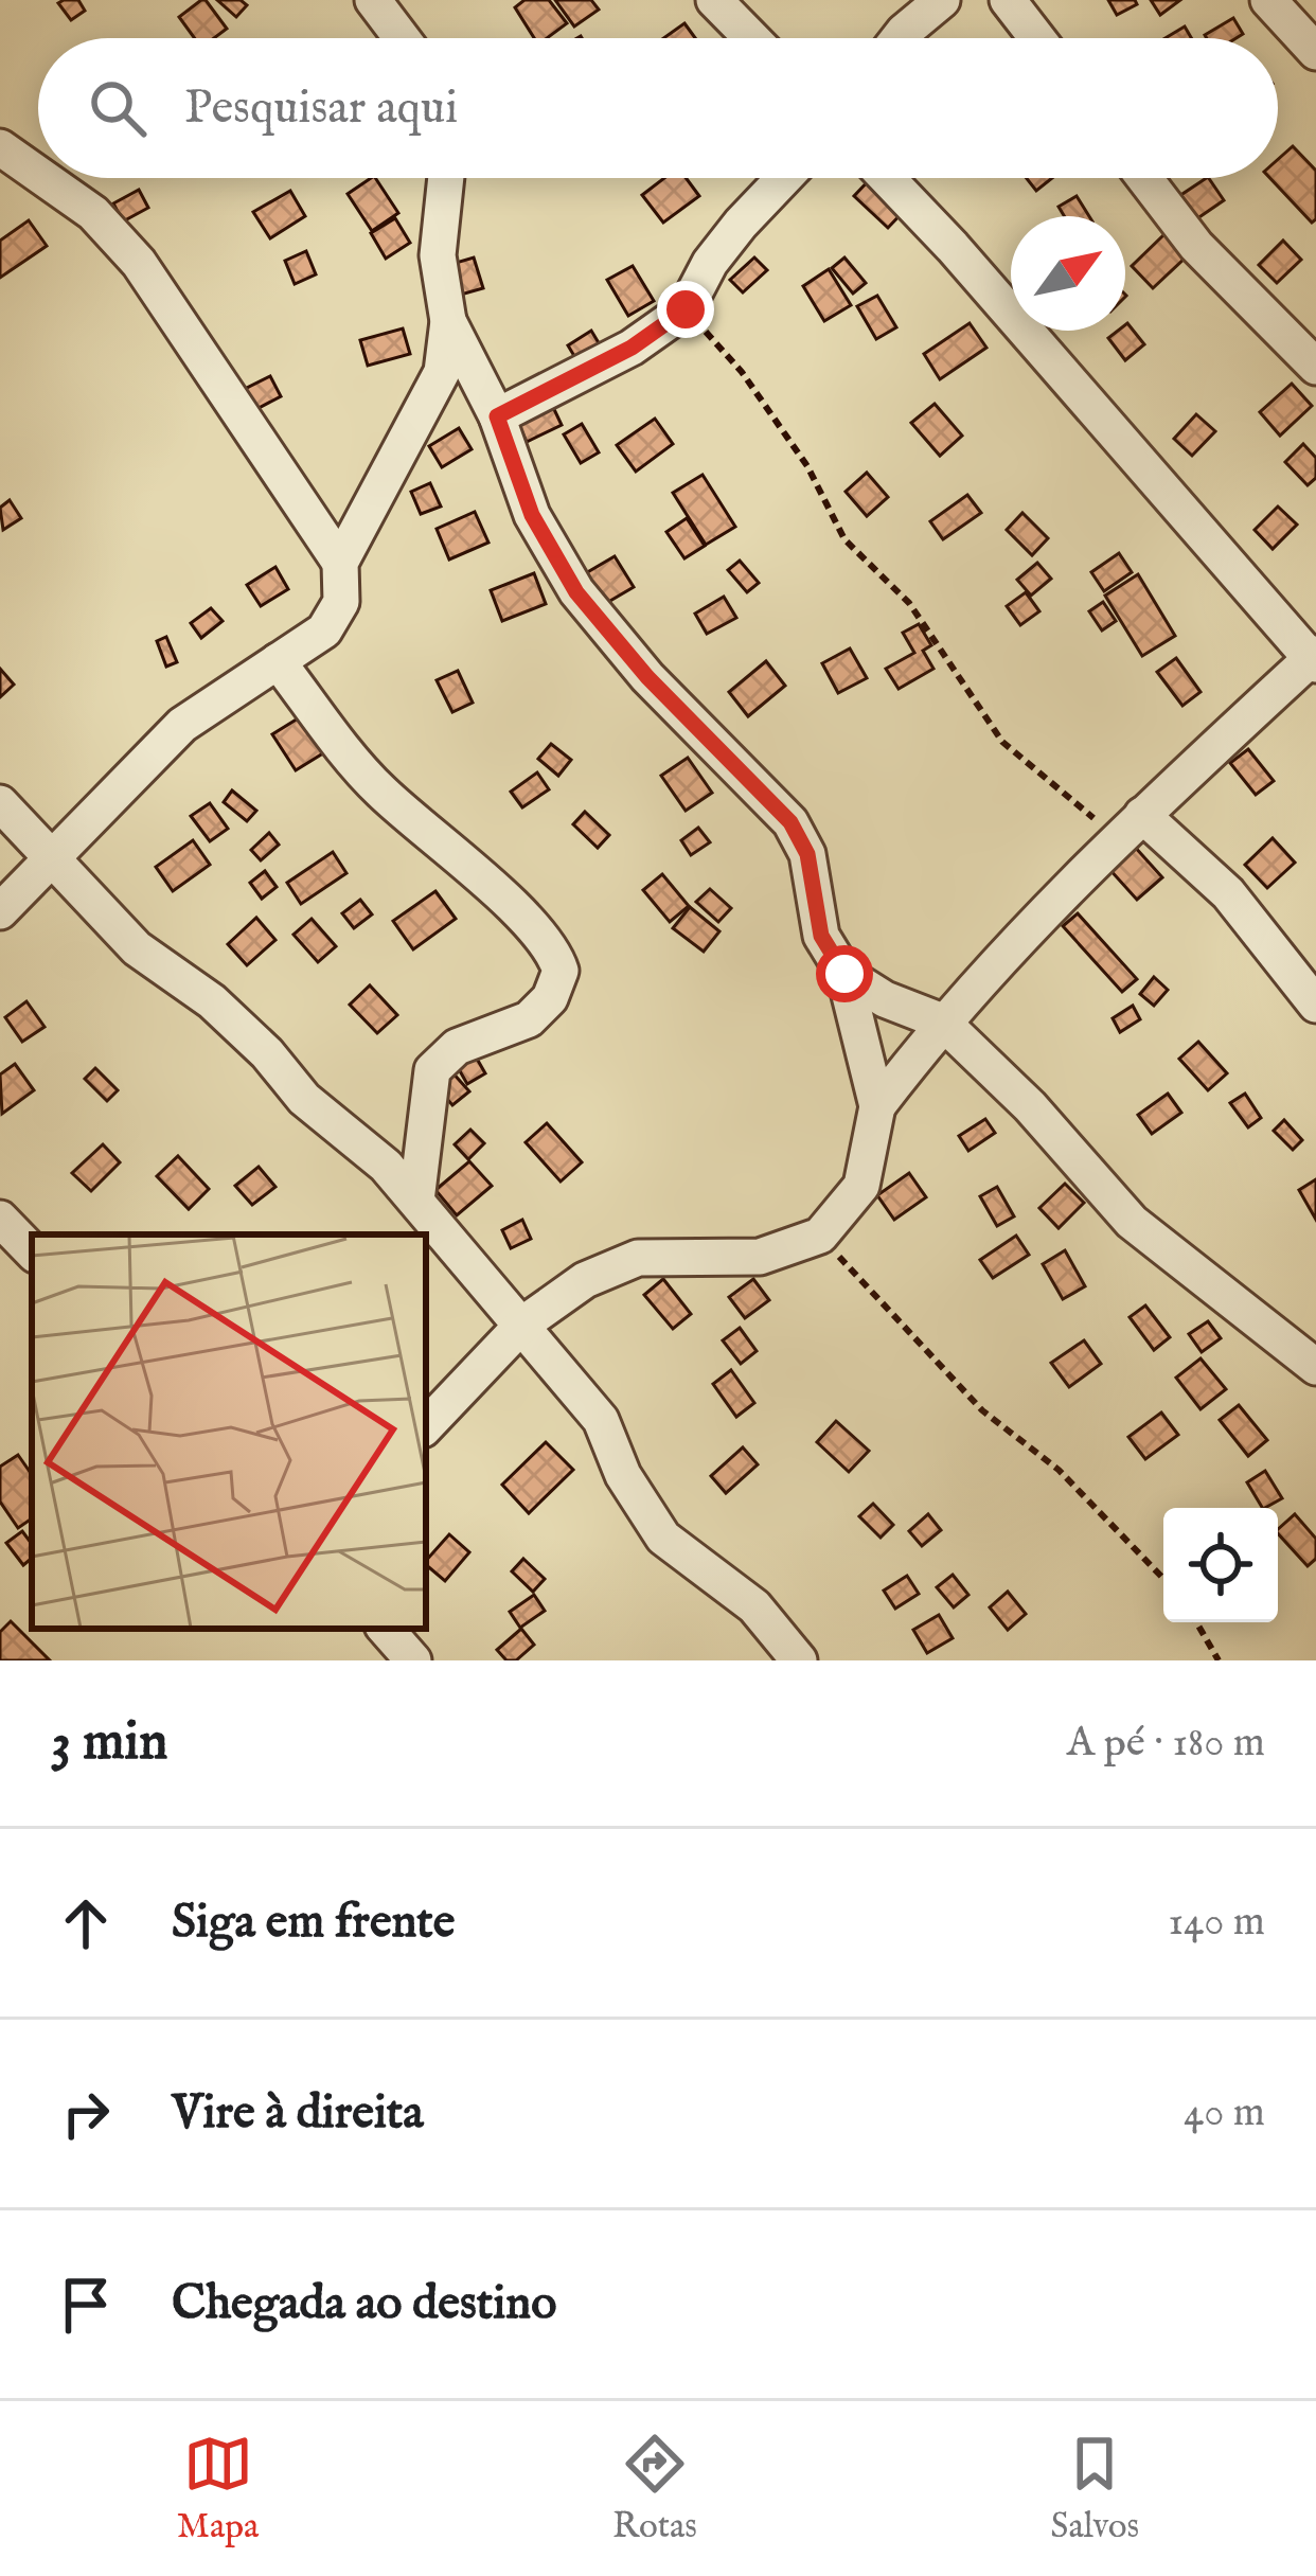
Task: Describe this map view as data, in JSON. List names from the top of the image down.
{
  "north": "top right",
  "page": {
    "search": "Pesquisar aqui",
    "heading": ["3 min", "A pé · 180 m"],
    "list": [
      ["Siga em frente", "140 m"],
      ["Vire à direita", "40 m"],
      "Chegada ao destino"
    ],
    "nav": ["Mapa", "Rotas", "Salvos"]
  }
}
